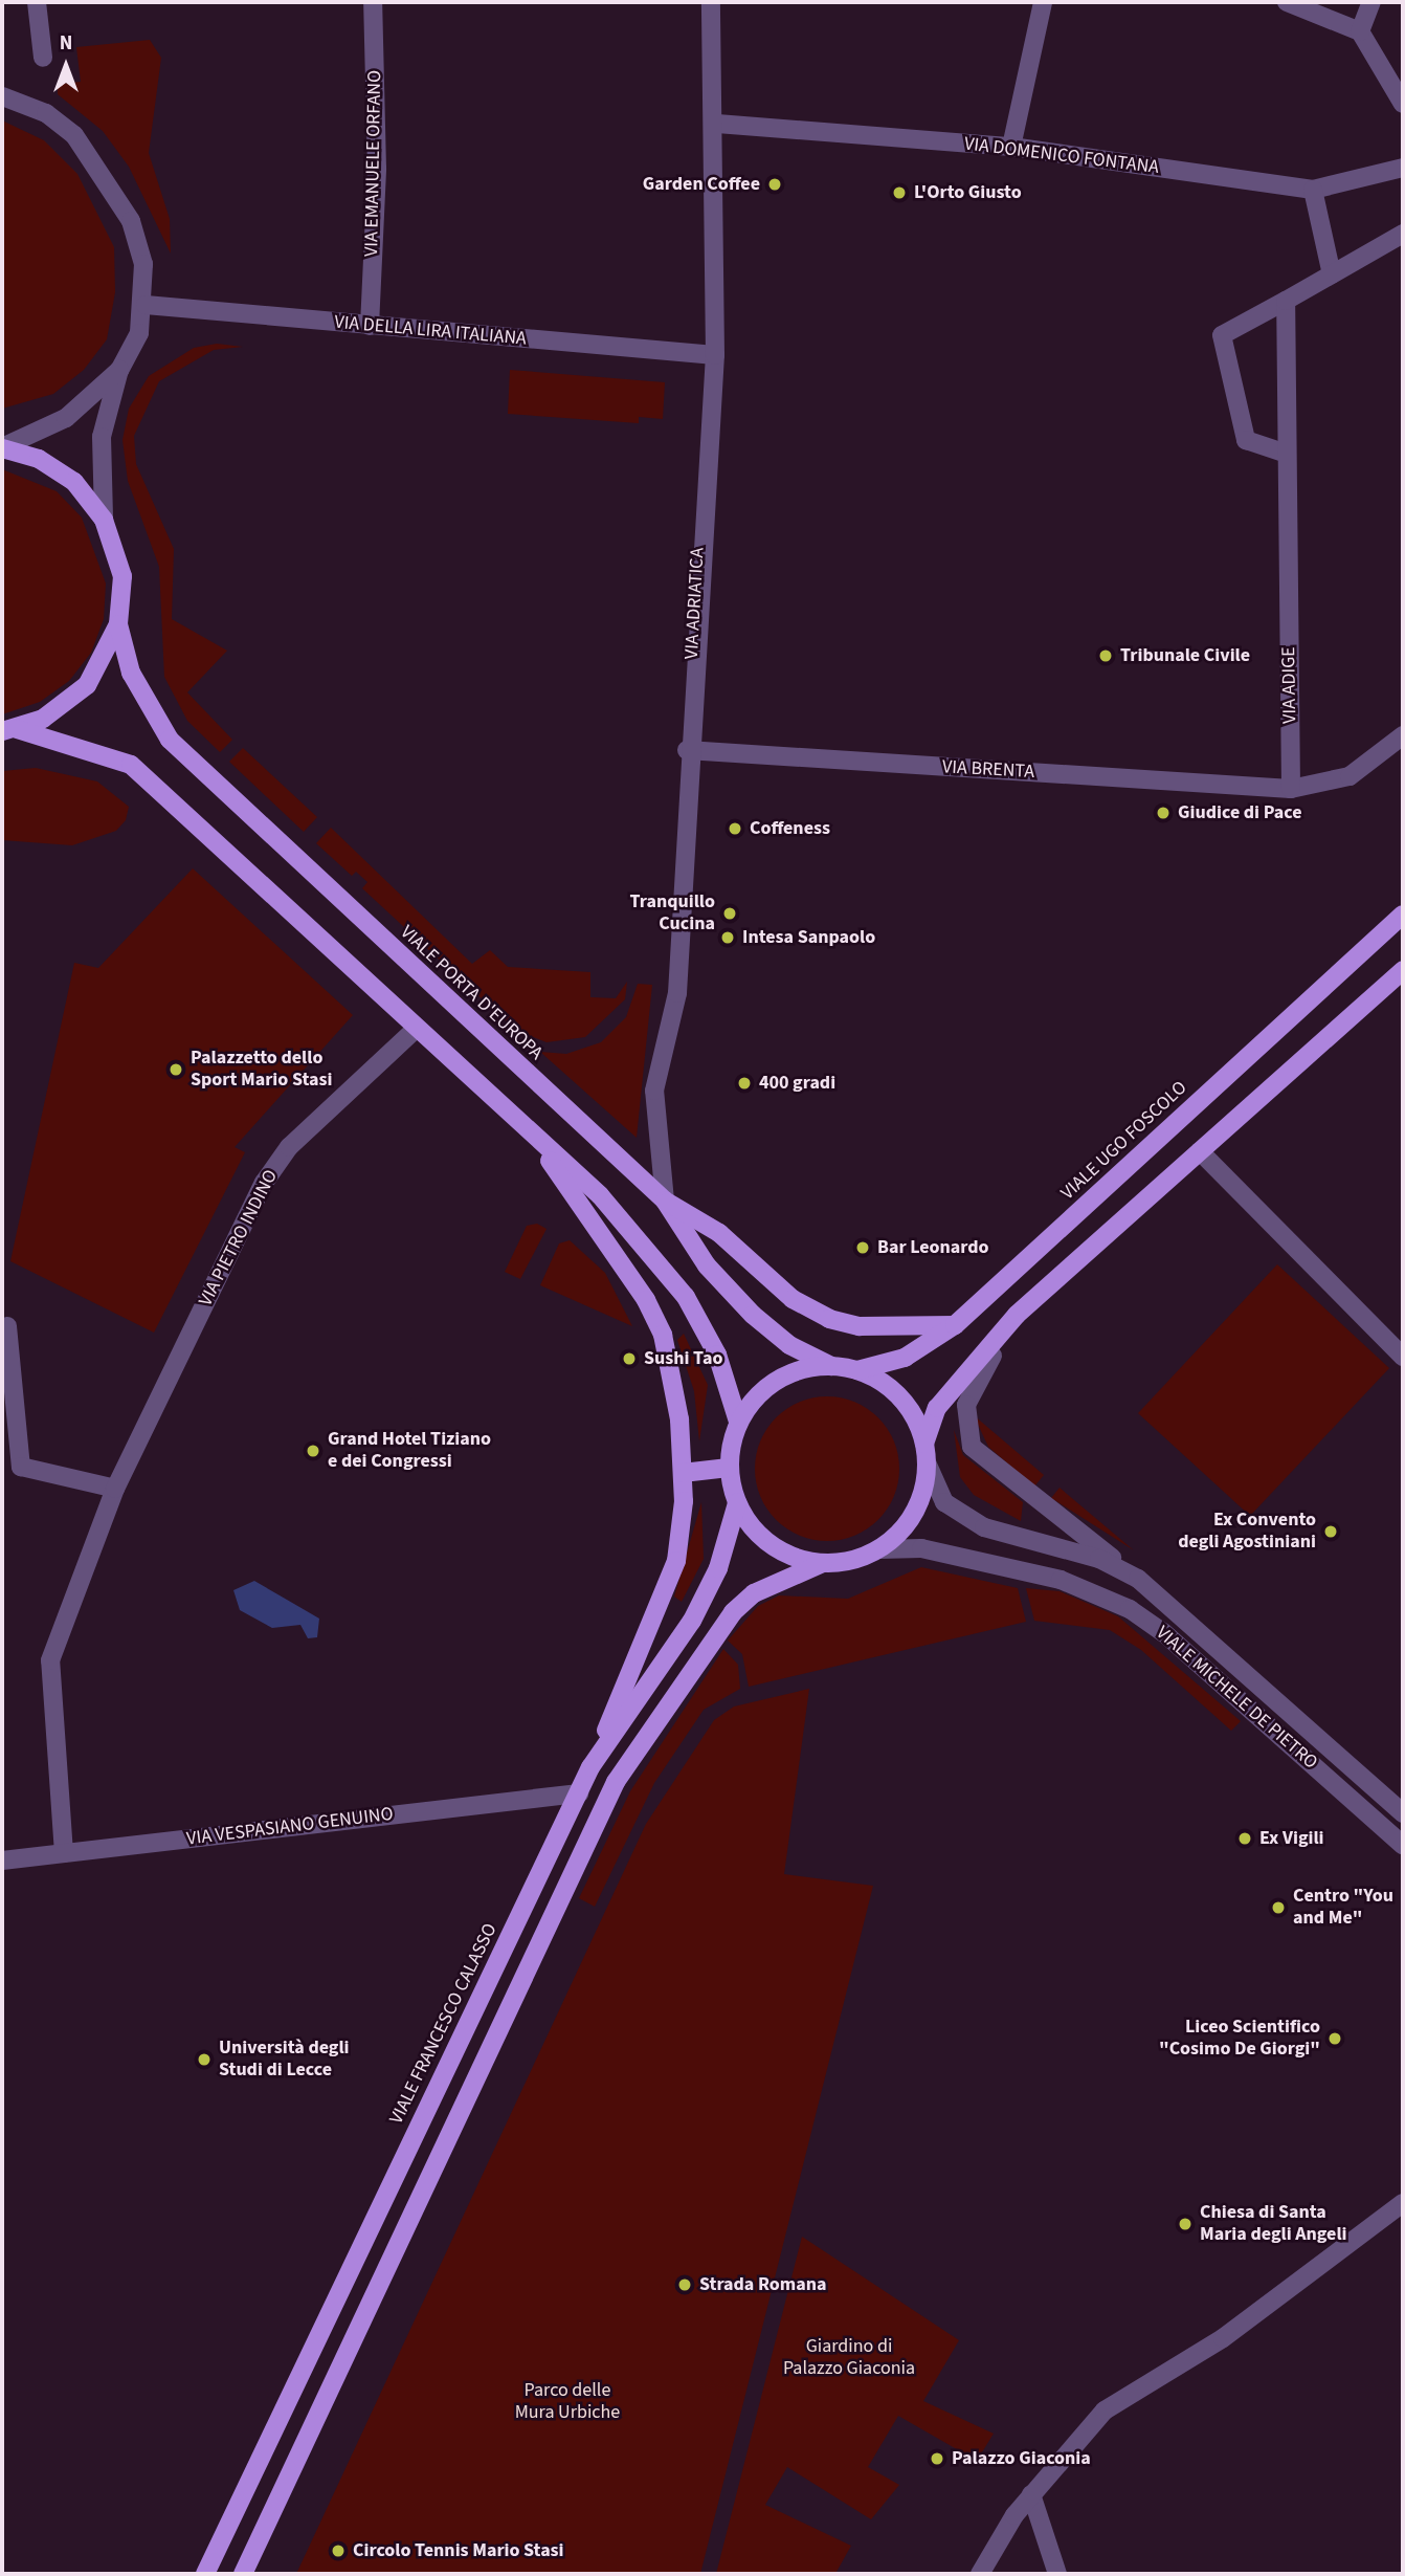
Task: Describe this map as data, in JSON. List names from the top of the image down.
{
  "streets": {
    "main road": ["VIALE PORTA D'EUROPA", "VIALE UGO FOSCOLO", "VIALE FRANCESCO CALASSO"],
    "street": [
      "VIA DOMENICO FONTANA",
      "VIA EMANUELE ORFANO",
      "VIA DELLA LIRA ITALIANA",
      "VIA ADRIATICA",
      "VIA ADIGE",
      "VIA BRENTA",
      "VIA PIETRO INDINO",
      "VIALE MICHELE DE PIETRO",
      "VIA VESPASIANO GENUINO"
    ]
  },
  "crossings": [
    ["VIA DOMENICO FONTANA", "VIA ADRIATICA"],
    ["VIA EMANUELE ORFANO", "VIA DELLA LIRA ITALIANA"],
    ["VIA DELLA LIRA ITALIANA", "VIA ADRIATICA"],
    ["VIA ADRIATICA", "VIA BRENTA"],
    ["VIA ADRIATICA", "VIALE PORTA D'EUROPA"],
    ["VIA ADIGE", "VIA BRENTA"],
    ["VIALE PORTA D'EUROPA", "VIALE UGO FOSCOLO"],
    ["VIALE PORTA D'EUROPA", "VIA PIETRO INDINO"],
    ["VIALE PORTA D'EUROPA", "VIALE MICHELE DE PIETRO"],
    ["VIALE PORTA D'EUROPA", "VIALE FRANCESCO CALASSO"],
    ["VIALE UGO FOSCOLO", "VIALE MICHELE DE PIETRO"],
    ["VIALE UGO FOSCOLO", "VIALE FRANCESCO CALASSO"],
    ["VIA PIETRO INDINO", "VIA VESPASIANO GENUINO"],
    ["VIALE MICHELE DE PIETRO", "VIALE FRANCESCO CALASSO"],
    ["VIA VESPASIANO GENUINO", "VIALE FRANCESCO CALASSO"]
  ],
  "parks": ["Giardino di Palazzo Giaconia", "Parco delle Mura Urbiche"],
  "places": [
    "Garden Coffee",
    "L'Orto Giusto",
    "Tribunale Civile",
    "Giudice di Pace",
    "Coffeness",
    "Tranquillo Cucina",
    "Intesa Sanpaolo",
    "Palazzetto dello Sport Mario Stasi",
    "400 gradi",
    "Bar Leonardo",
    "Sushi Tao",
    "Grand Hotel Tiziano e dei Congressi",
    "Ex Convento degli Agostiniani",
    "Ex Vigili",
    "Centro \"You and Me\"",
    "Liceo Scientifico \"Cosimo De Giorgi\"",
    "Università degli Studi di Lecce",
    "Chiesa di Santa Maria degli Angeli",
    "Strada Romana",
    "Palazzo Giaconia",
    "Circolo Tennis Mario Stasi"
  ],
  "north": "top"
}
